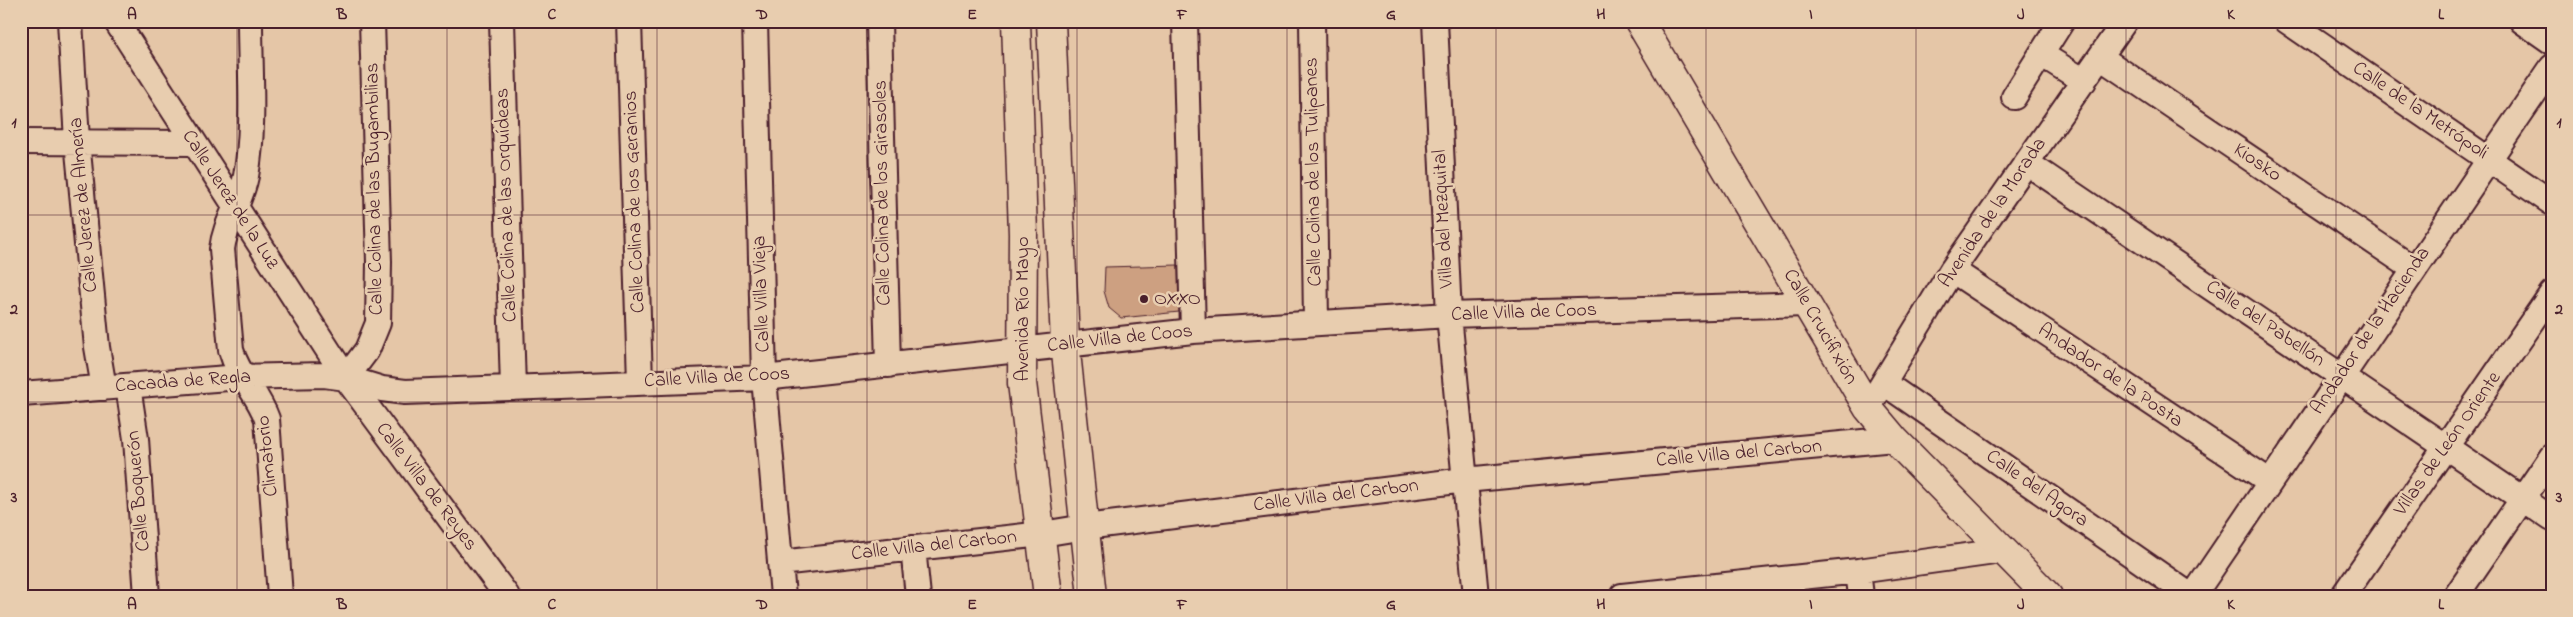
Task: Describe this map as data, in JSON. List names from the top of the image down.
{
  "streets": {
    "street": [
      "Calle de la Metrópoli",
      "Kiosko",
      "Calle Colina de los Tulipanes",
      "Calle Colina de las Bugambilias",
      "Calle Colina de los Girasoles",
      "Calle Jerez de la Luz",
      "Calle Colina de los Geranios",
      "Calle Jerez de Almería",
      "Calle Colina de las Orquídeas",
      "Avenida de la Morada",
      "Villa del Mezquital",
      "Calle Villa Vieja",
      "Avenida Río Mayo",
      "Calle Villa de Coos",
      "Calle del Pabellón",
      "Calle Crucifixión",
      "Andador de la Hacienda",
      "Andador de la Posta",
      "Cacada de Regla",
      "Villas de León Oriente",
      "Calle Villa del Carbon",
      "Climatorio",
      "Calle Villa de Reyes",
      "Calle del Agora",
      "Calle Boquerón"
    ]
  },
  "crossings": [
    ["Calle de la Metrópoli", "Andador de la Hacienda"],
    ["Kiosko", "Avenida de la Morada"],
    ["Kiosko", "Andador de la Hacienda"],
    ["Calle Colina de los Tulipanes", "Calle Villa de Coos"],
    ["Calle Colina de las Bugambilias", "Calle Jerez de la Luz"],
    ["Calle Colina de las Bugambilias", "Calle Villa de Coos"],
    ["Calle Colina de las Bugambilias", "Cacada de Regla"],
    ["Calle Colina de las Bugambilias", "Calle Villa de Reyes"],
    ["Calle Colina de los Girasoles", "Calle Villa de Coos"],
    ["Calle Jerez de la Luz", "Calle Villa de Coos"],
    ["Calle Jerez de la Luz", "Cacada de Regla"],
    ["Calle Jerez de la Luz", "Climatorio"],
    ["Calle Jerez de la Luz", "Calle Villa de Reyes"],
    ["Calle Colina de los Geranios", "Calle Villa de Coos"],
    ["Calle Jerez de Almería", "Cacada de Regla"],
    ["Calle Colina de las Orquídeas", "Calle Villa de Coos"],
    ["Avenida de la Morada", "Calle del Pabellón"],
    ["Avenida de la Morada", "Calle Crucifixión"],
    ["Avenida de la Morada", "Andador de la Posta"],
    ["Avenida de la Morada", "Calle del Agora"],
    ["Villa del Mezquital", "Calle Villa de Coos"],
    ["Villa del Mezquital", "Calle Villa del Carbon"],
    ["Calle Villa Vieja", "Calle Villa de Coos"],
    ["Calle Villa Vieja", "Calle Villa del Carbon"],
    ["Avenida Río Mayo", "Calle Villa de Coos"],
    ["Avenida Río Mayo", "Calle Villa del Carbon"],
    ["Calle Villa de Coos", "Calle Crucifixión"],
    ["Calle Villa de Coos", "Cacada de Regla"],
    ["Calle Villa de Coos", "Calle Villa de Reyes"],
    ["Calle del Pabellón", "Andador de la Hacienda"],
    ["Calle del Pabellón", "Villas de León Oriente"],
    ["Calle Crucifixión", "Calle Villa del Carbon"],
    ["Andador de la Hacienda", "Andador de la Posta"],
    ["Andador de la Hacienda", "Calle del Agora"],
    ["Cacada de Regla", "Climatorio"],
    ["Cacada de Regla", "Calle Villa de Reyes"],
    ["Cacada de Regla", "Calle Boquerón"]
  ],
  "places": ["OXXO"],
  "grid": {
    "columns": [
      "A",
      "B",
      "C",
      "D",
      "E",
      "F",
      "G",
      "H",
      "I",
      "J",
      "K",
      "L"
    ],
    "rows": ["1", "2", "3"]
  }
}
